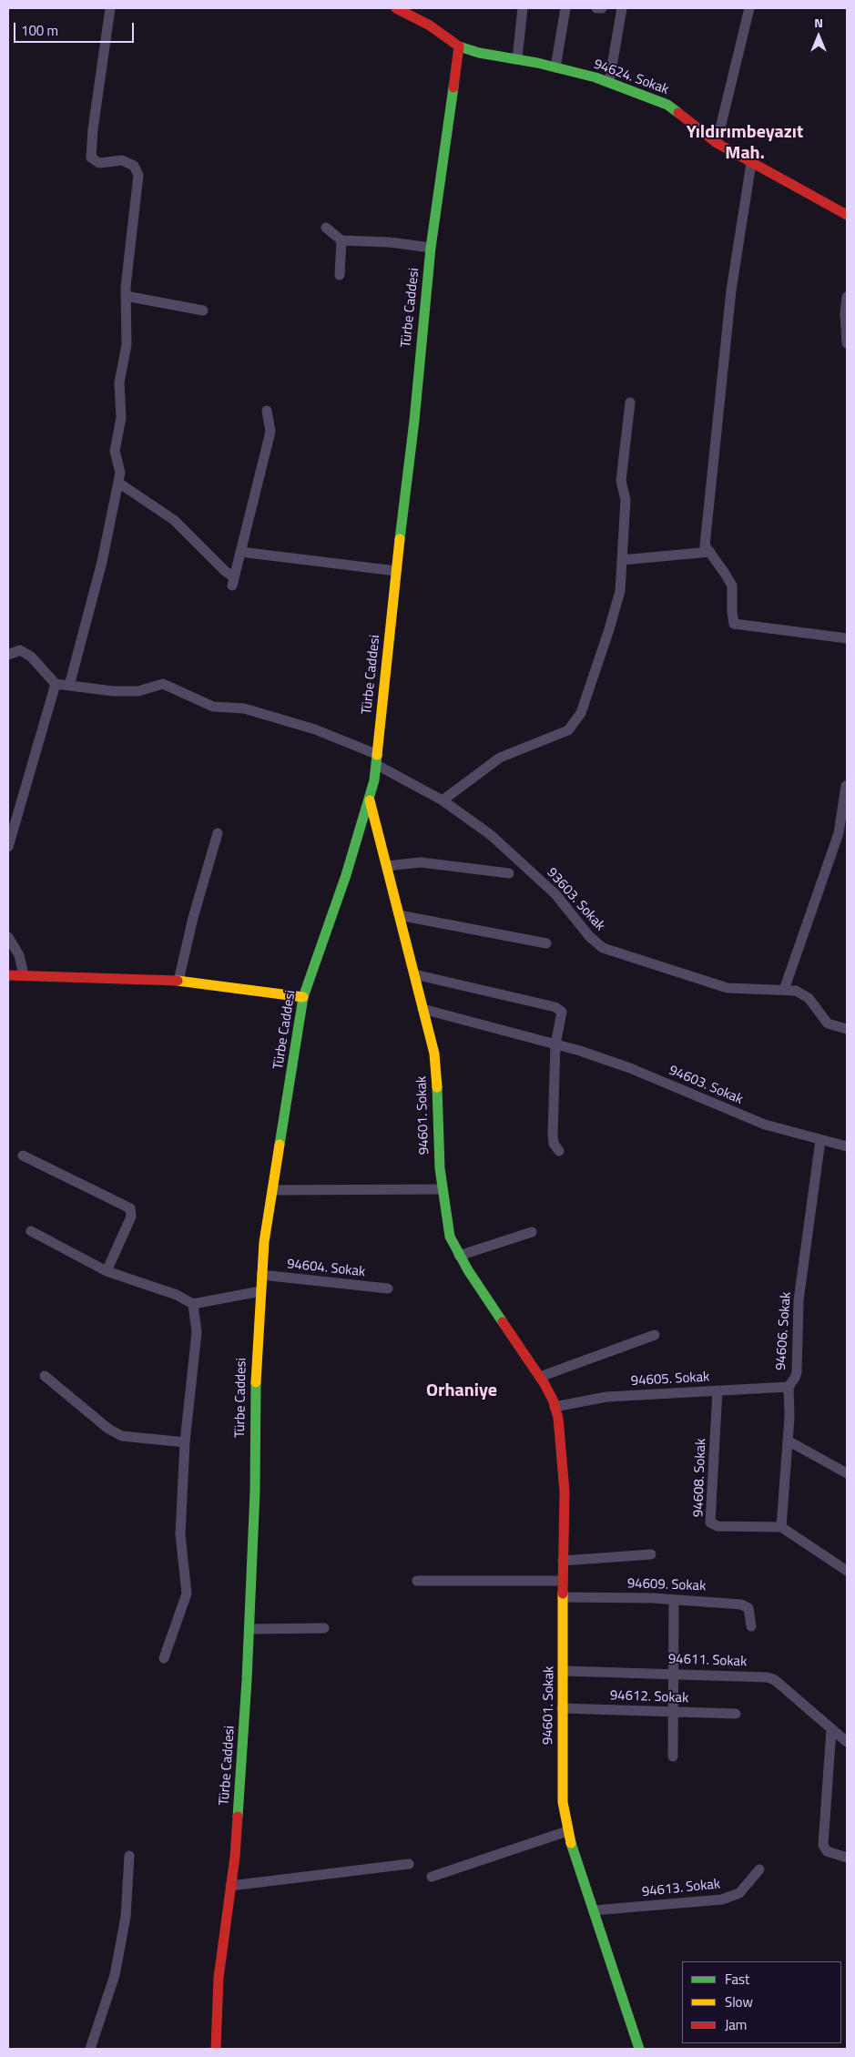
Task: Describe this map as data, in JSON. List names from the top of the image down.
{
  "streets": {
    "street": [
      "94624. Sokak",
      "Türbe Caddesi",
      "93603. Sokak",
      "94603. Sokak",
      "94601. Sokak",
      "94604. Sokak",
      "94606. Sokak",
      "94605. Sokak",
      "94608. Sokak",
      "94609. Sokak",
      "94611. Sokak",
      "94612. Sokak",
      "94613. Sokak"
    ]
  },
  "crossings": [
    ["94624. Sokak", "Türbe Caddesi"],
    ["Türbe Caddesi", "93603. Sokak"],
    ["Türbe Caddesi", "94601. Sokak"],
    ["Türbe Caddesi", "94604. Sokak"],
    ["94603. Sokak", "94601. Sokak"],
    ["94603. Sokak", "94606. Sokak"],
    ["94601. Sokak", "94605. Sokak"],
    ["94601. Sokak", "94609. Sokak"],
    ["94601. Sokak", "94611. Sokak"],
    ["94601. Sokak", "94612. Sokak"],
    ["94601. Sokak", "94613. Sokak"],
    ["94606. Sokak", "94605. Sokak"],
    ["94606. Sokak", "94608. Sokak"],
    ["94605. Sokak", "94608. Sokak"]
  ],
  "districts": ["Yıldırımbeyazıt Mah.", "Orhaniye"],
  "legend": ["Fast", "Slow", "Jam"],
  "scale_bar": "100 m",
  "north": "top"
}
